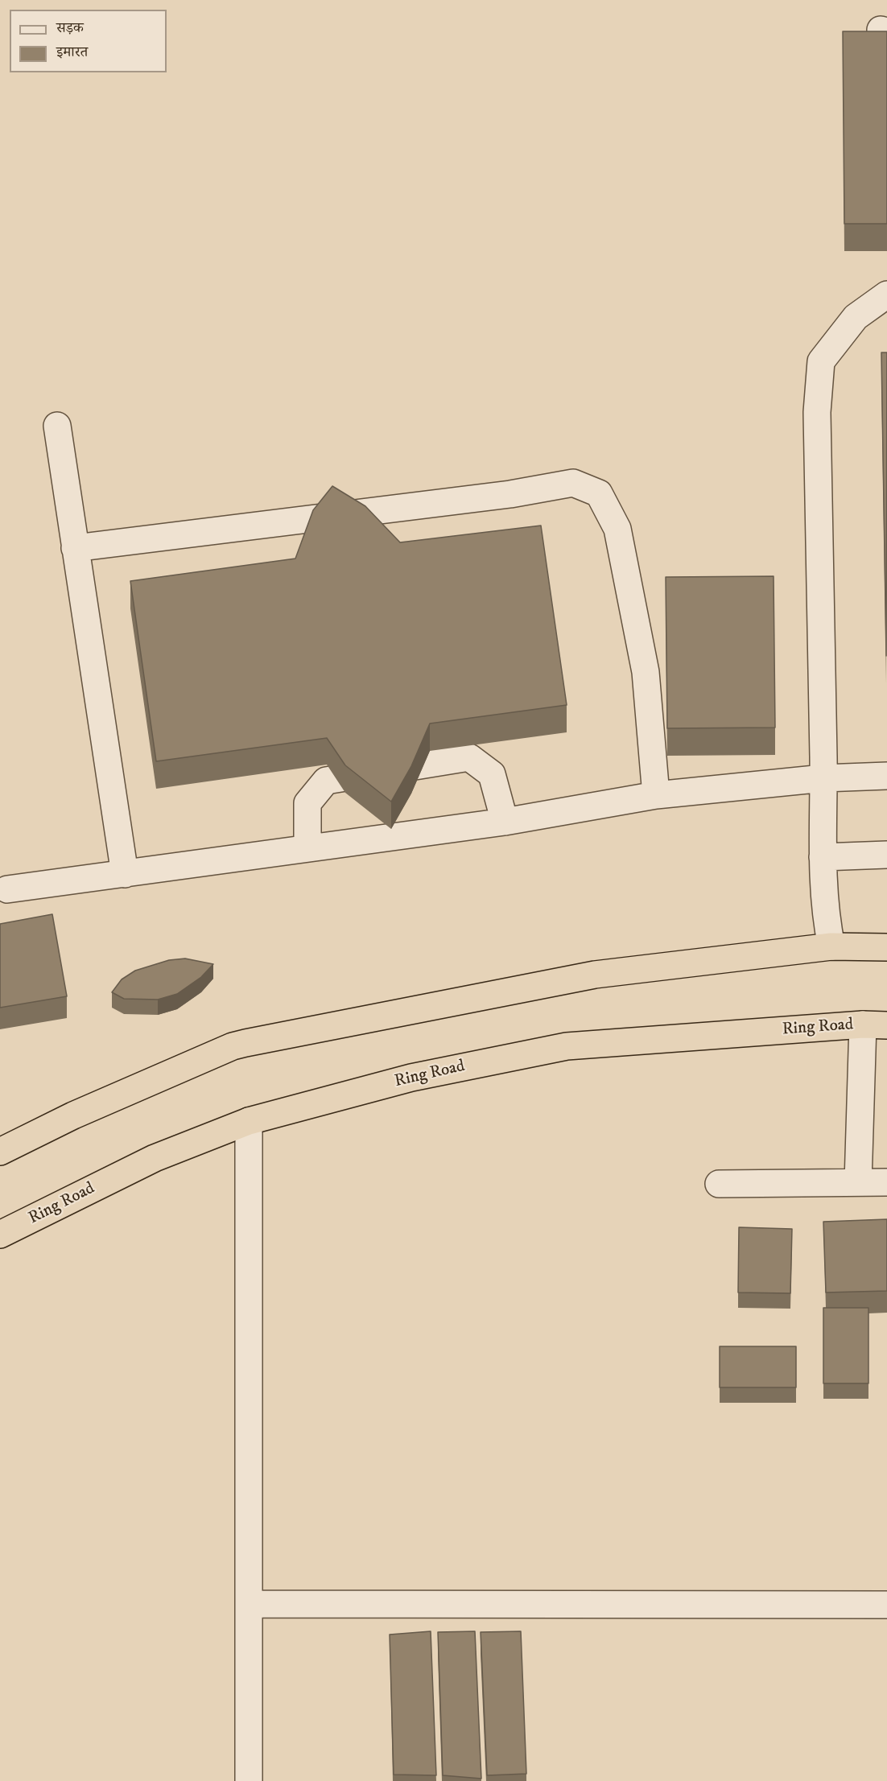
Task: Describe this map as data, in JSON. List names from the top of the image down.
{
  "streets": {
    "highway": ["Ring Road"]
  },
  "legend": ["सड़क", "इमारत"]
}
